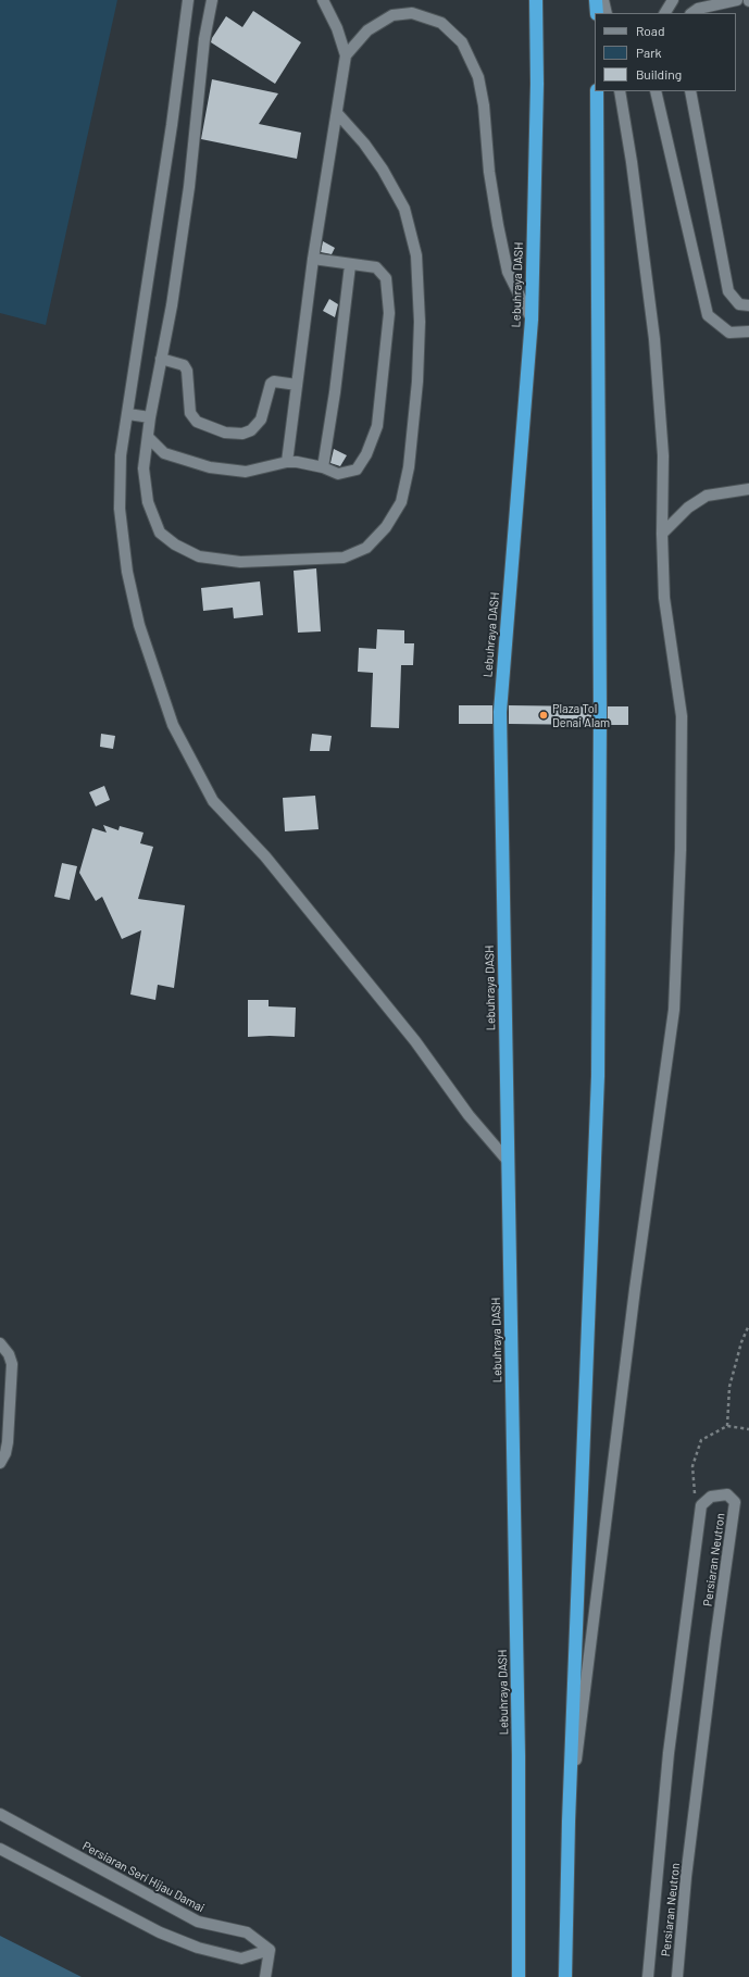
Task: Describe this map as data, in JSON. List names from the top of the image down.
{
  "streets": {
    "highway": ["Lebuhraya DASH"],
    "street": ["Persiaran Neutron", "Persiaran Seri Hijau Damai"]
  },
  "places": ["Plaza Tol Denai Alam"],
  "legend": ["Road", "Park", "Building"]
}
